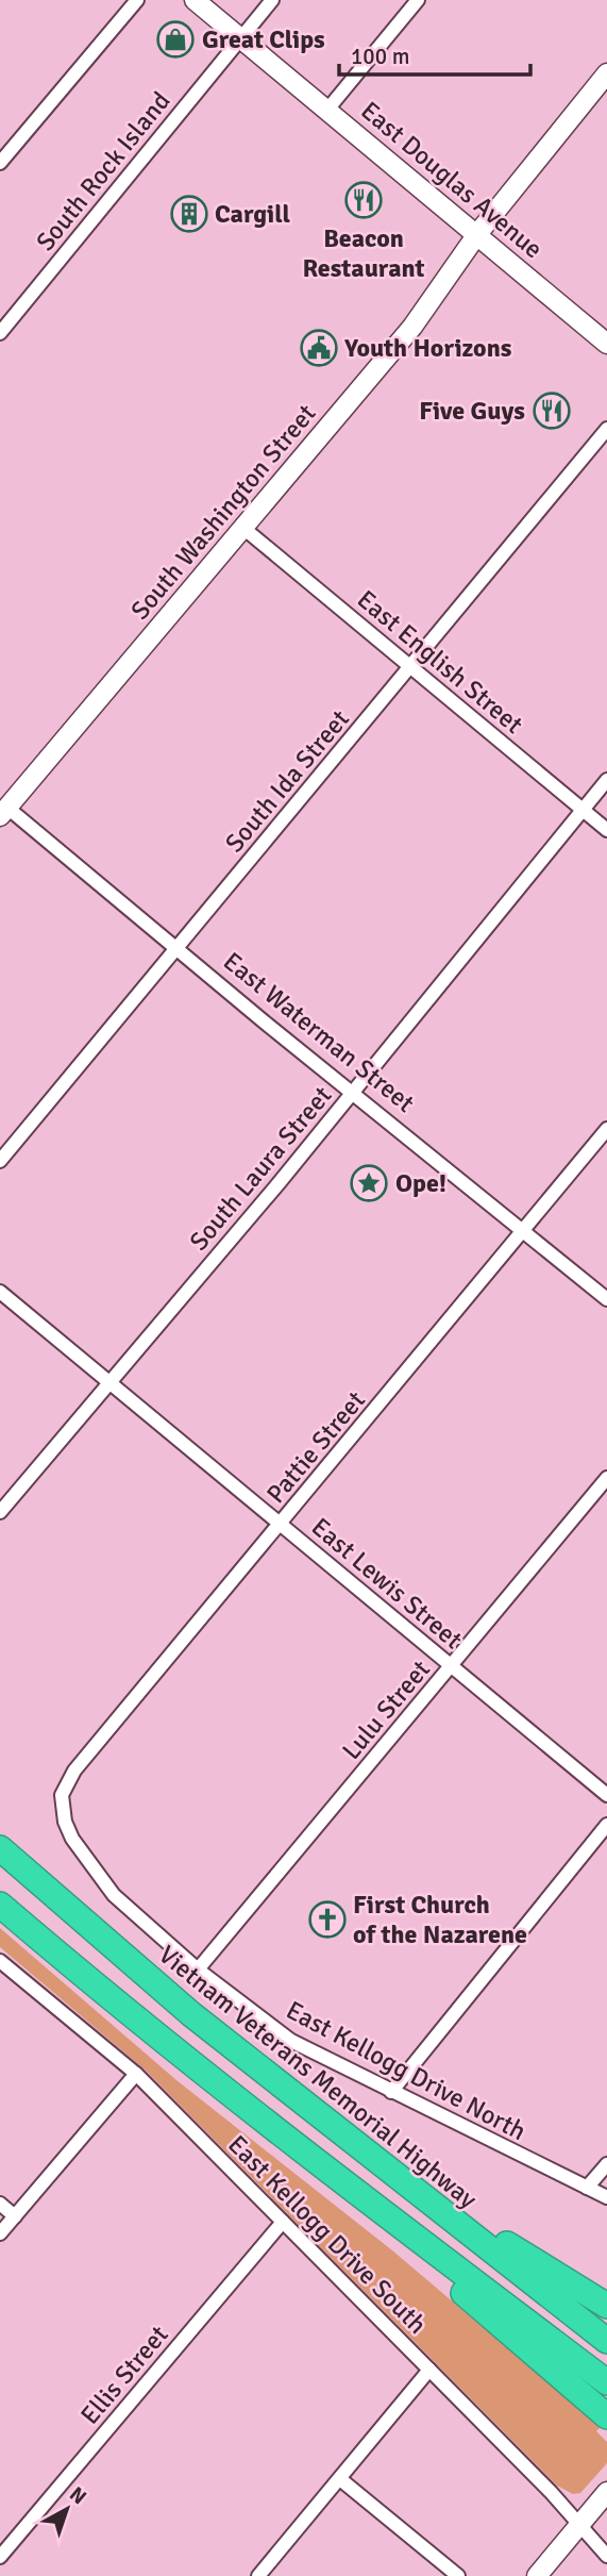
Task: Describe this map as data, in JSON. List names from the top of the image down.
{
  "streets": {
    "highway": ["Vietnam Veterans Memorial Highway"],
    "main road": ["East Douglas Avenue", "South Washington Street"],
    "street": [
      "South Rock Island",
      "East English Street",
      "South Ida Street",
      "East Waterman Street",
      "South Laura Street",
      "Pattie Street",
      "East Lewis Street",
      "Lulu Street",
      "East Kellogg Drive North",
      "East Kellogg Drive South",
      "Ellis Street"
    ]
  },
  "crossings": [
    ["South Rock Island", "East Douglas Avenue"],
    ["East Douglas Avenue", "South Washington Street"],
    ["South Washington Street", "East English Street"],
    ["South Washington Street", "East Waterman Street"],
    ["East English Street", "South Ida Street"],
    ["East English Street", "South Laura Street"],
    ["South Ida Street", "East Waterman Street"],
    ["East Waterman Street", "South Laura Street"],
    ["East Waterman Street", "Pattie Street"],
    ["South Laura Street", "East Lewis Street"],
    ["Pattie Street", "East Lewis Street"],
    ["Pattie Street", "East Kellogg Drive North"],
    ["East Lewis Street", "Lulu Street"],
    ["Lulu Street", "East Kellogg Drive North"],
    ["East Kellogg Drive South", "Ellis Street"]
  ],
  "places": {
    "shop": ["Great Clips"],
    "restaurant": ["Beacon Restaurant", "Five Guys"],
    "building": ["Cargill"],
    "public building": ["Youth Horizons"],
    "place": ["Ope!"],
    "church": ["First Church of the Nazarene"]
  },
  "scale_bar": "100 m",
  "north": "top right"
}
